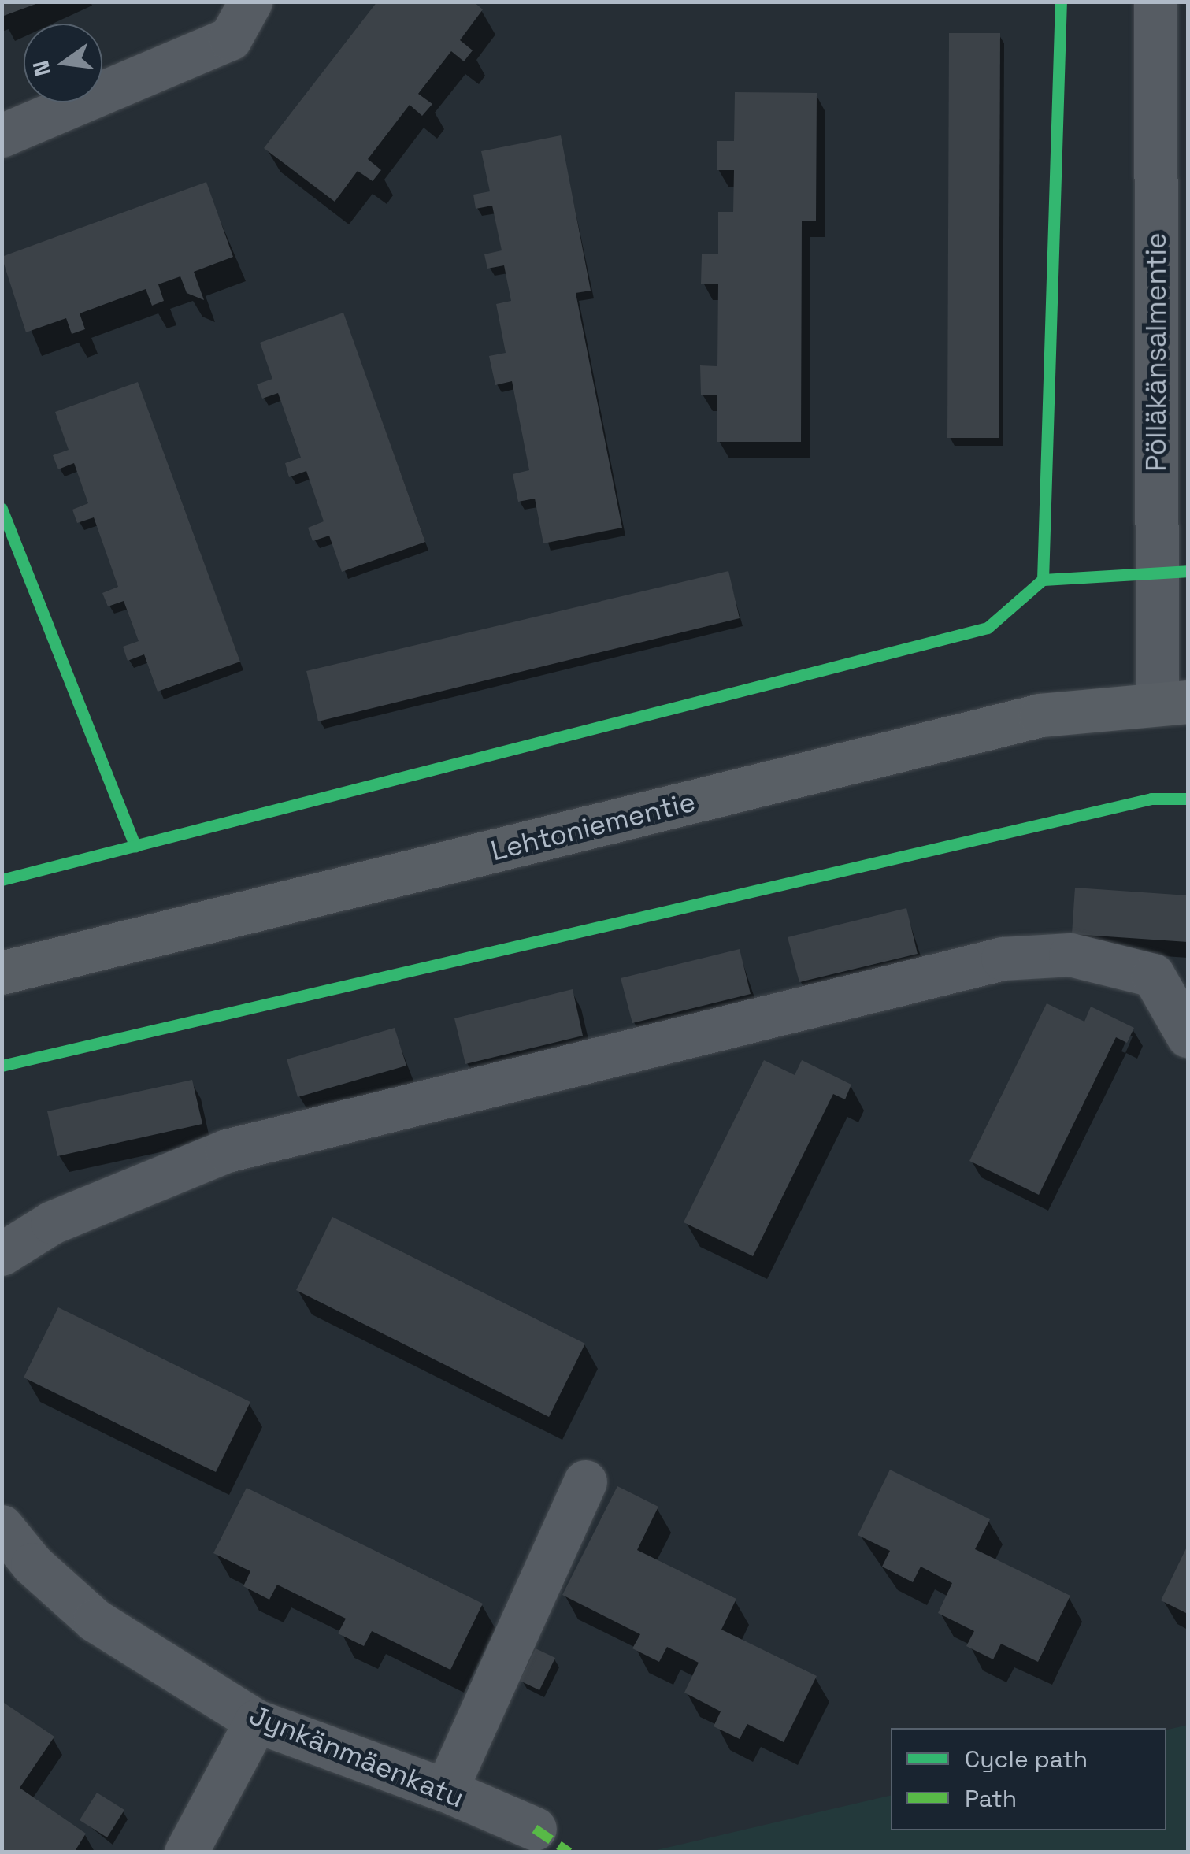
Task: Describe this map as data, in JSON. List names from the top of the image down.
{
  "streets": {
    "main road": ["Lehtoniementie"],
    "street": ["Pölläkänsalmentie", "Jynkänmäenkatu"]
  },
  "crossings": [
    ["Pölläkänsalmentie", "Lehtoniementie"]
  ],
  "legend": ["Cycle path", "Path"],
  "north": "left"
}
